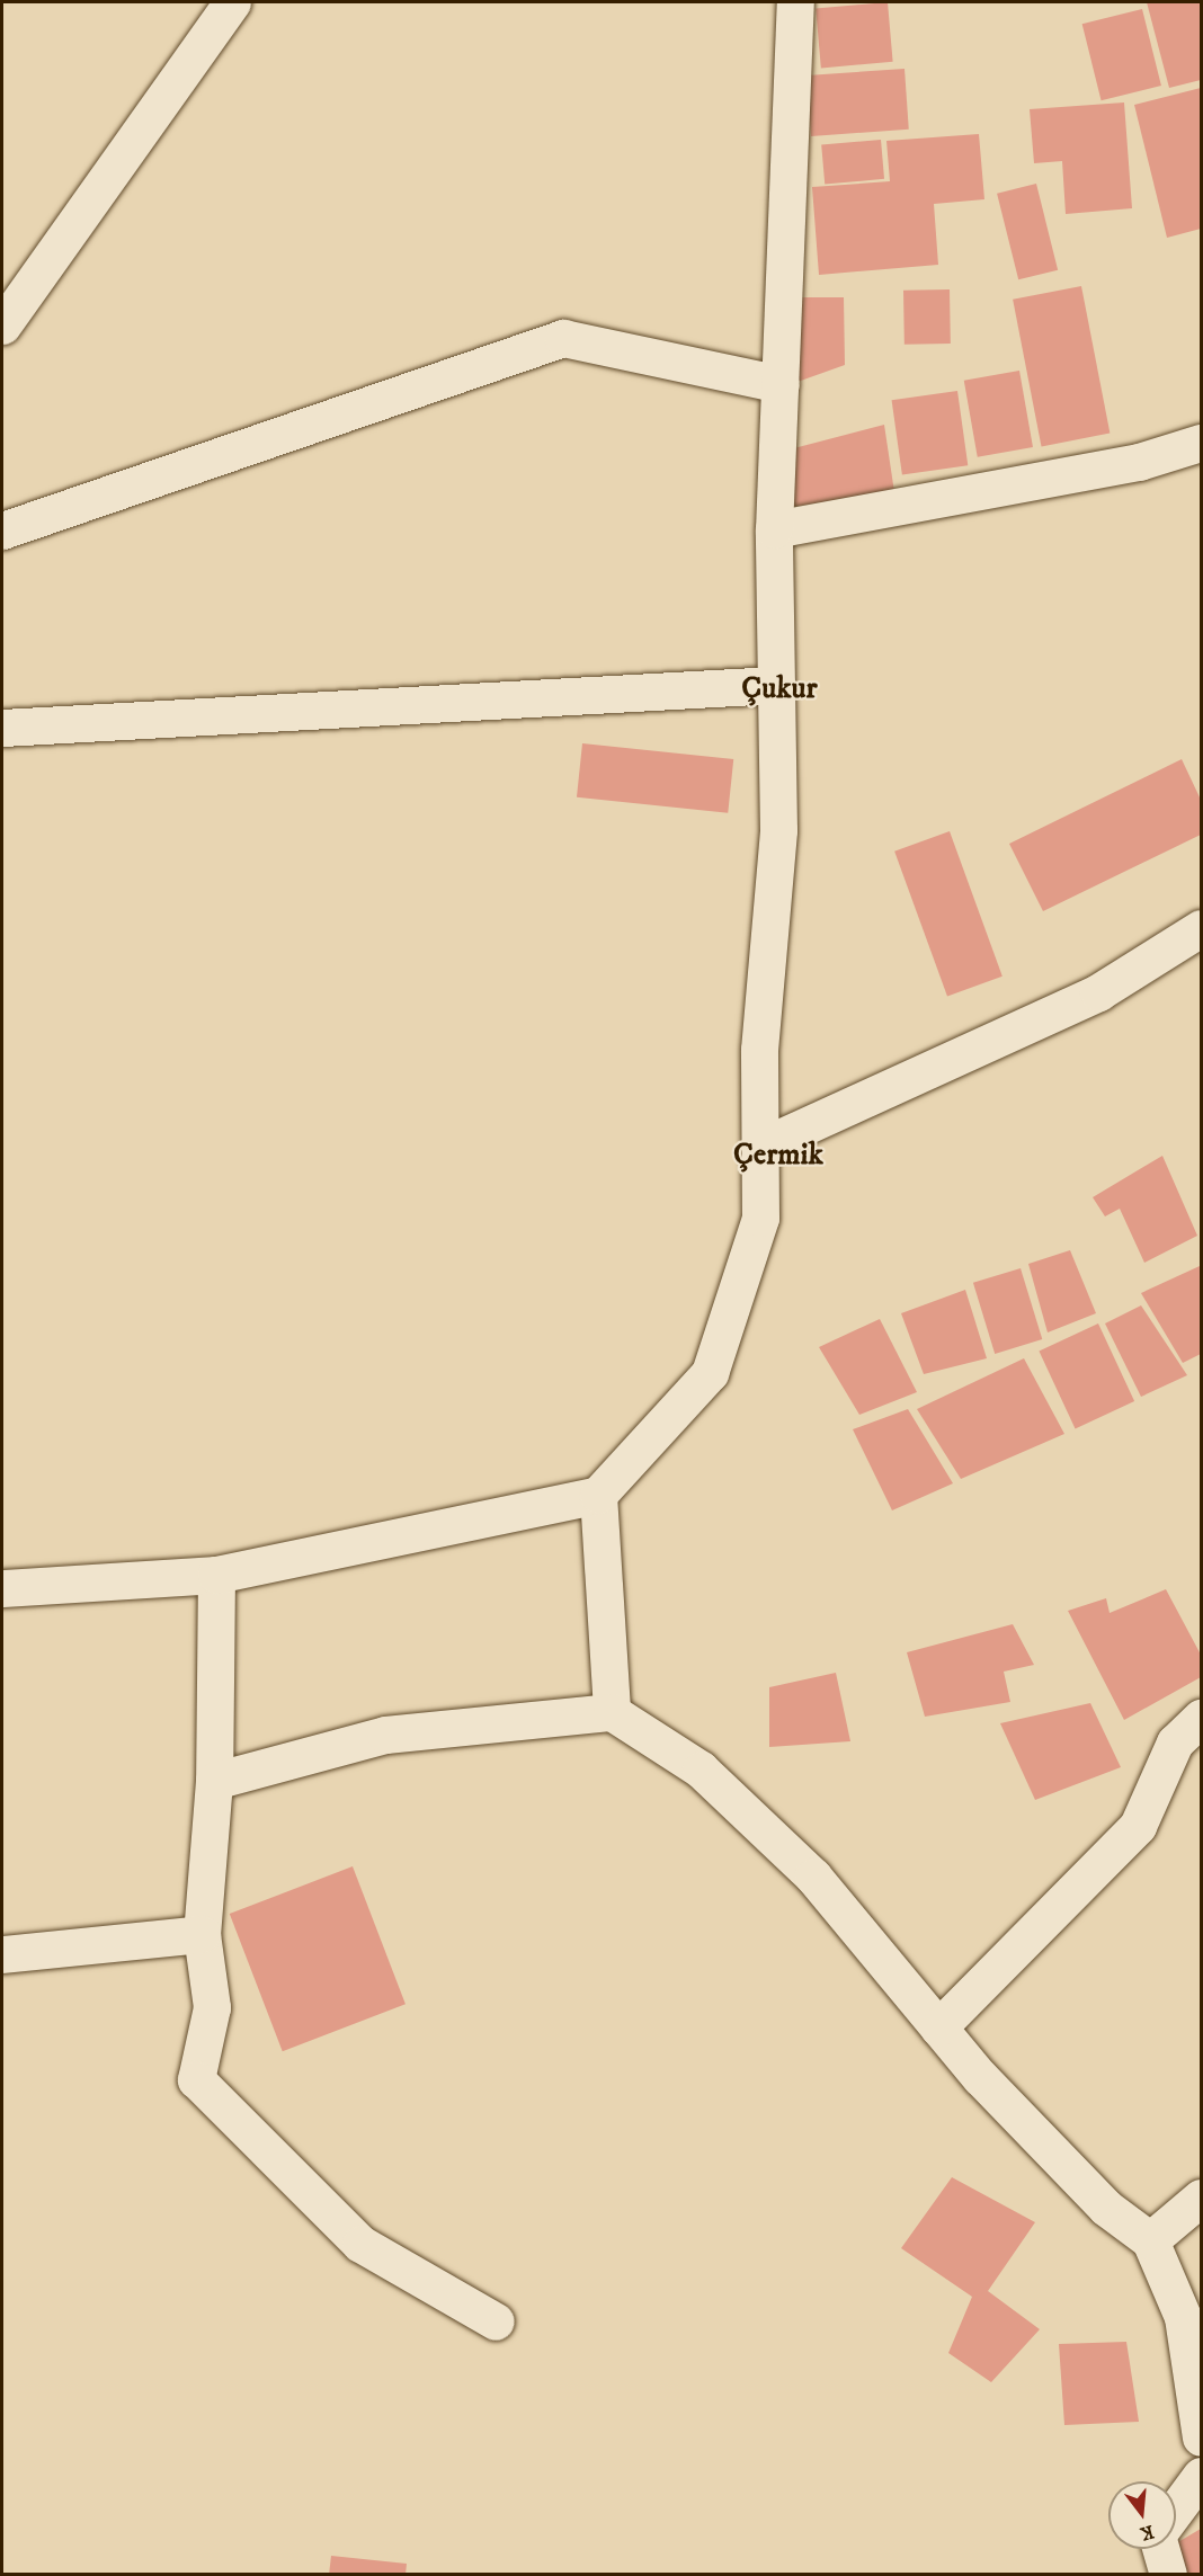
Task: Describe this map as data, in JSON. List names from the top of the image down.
{
  "districts": ["Çukur", "Çermik"],
  "north": "bottom"
}
